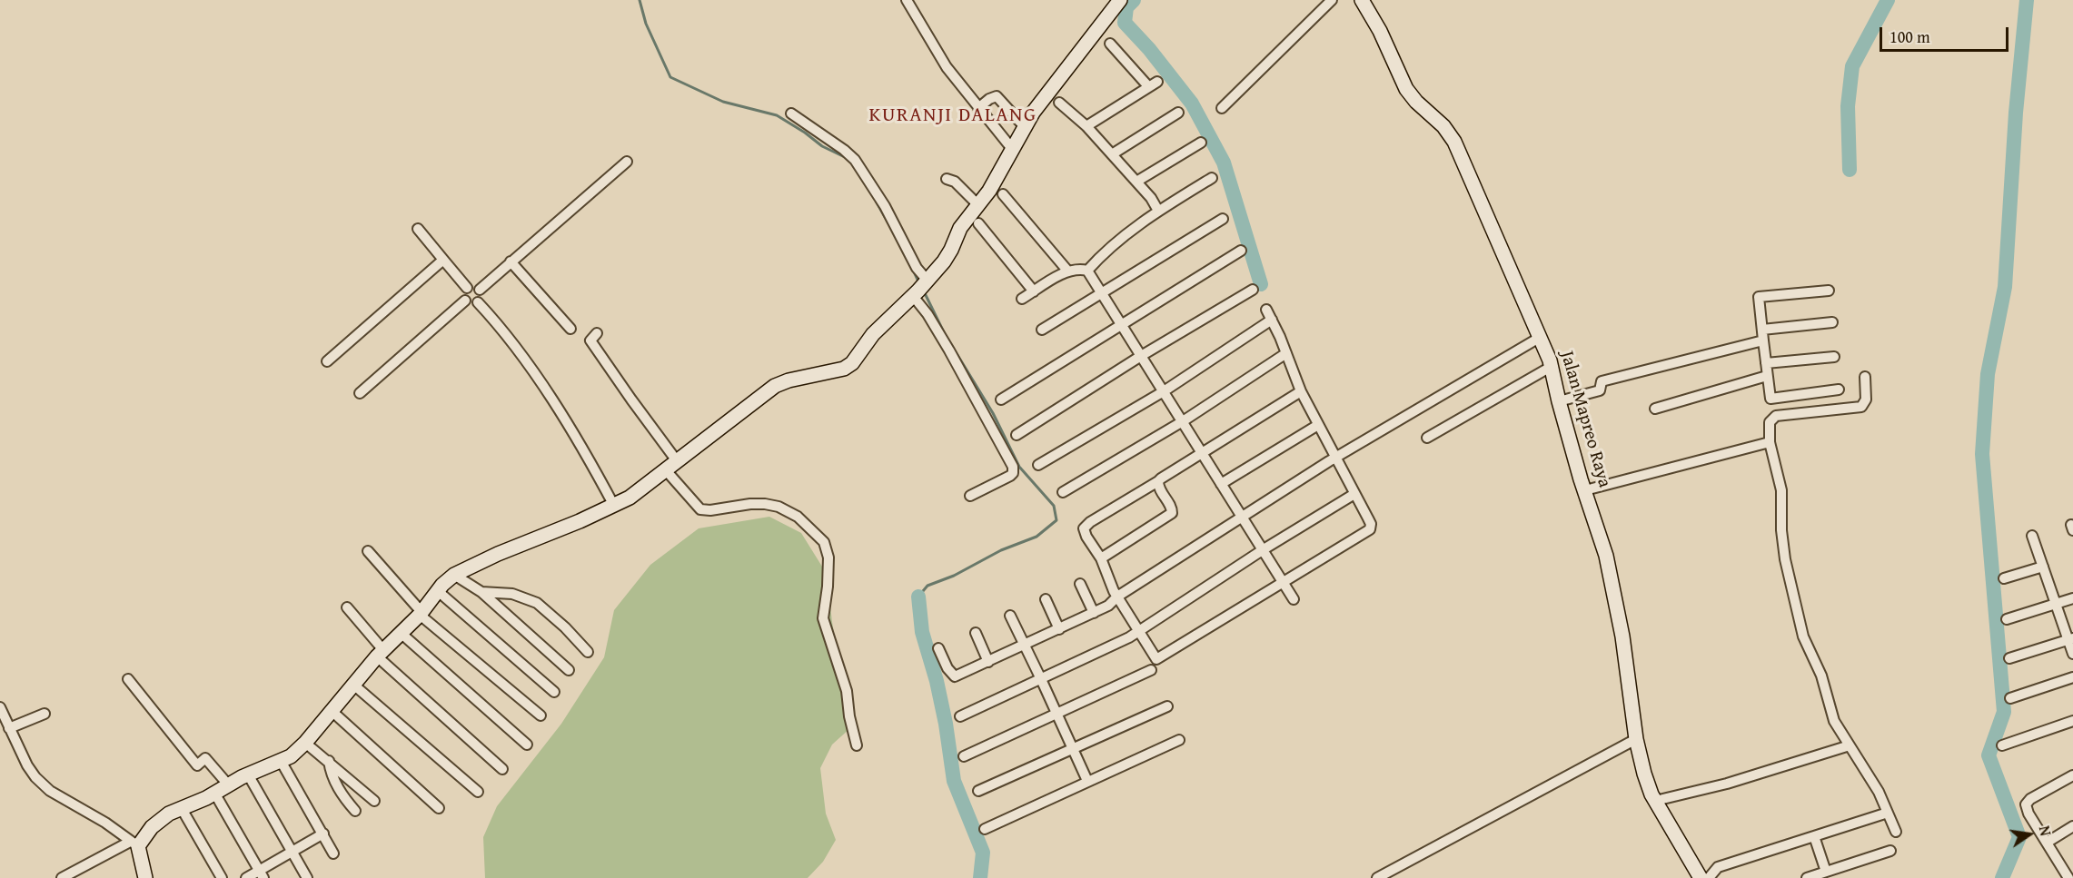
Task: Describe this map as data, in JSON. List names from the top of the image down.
{
  "streets": {
    "street": ["Jalan Mapreo Raya"]
  },
  "districts": ["KURANJI DALANG"],
  "scale_bar": "100 m",
  "north": "right"
}
